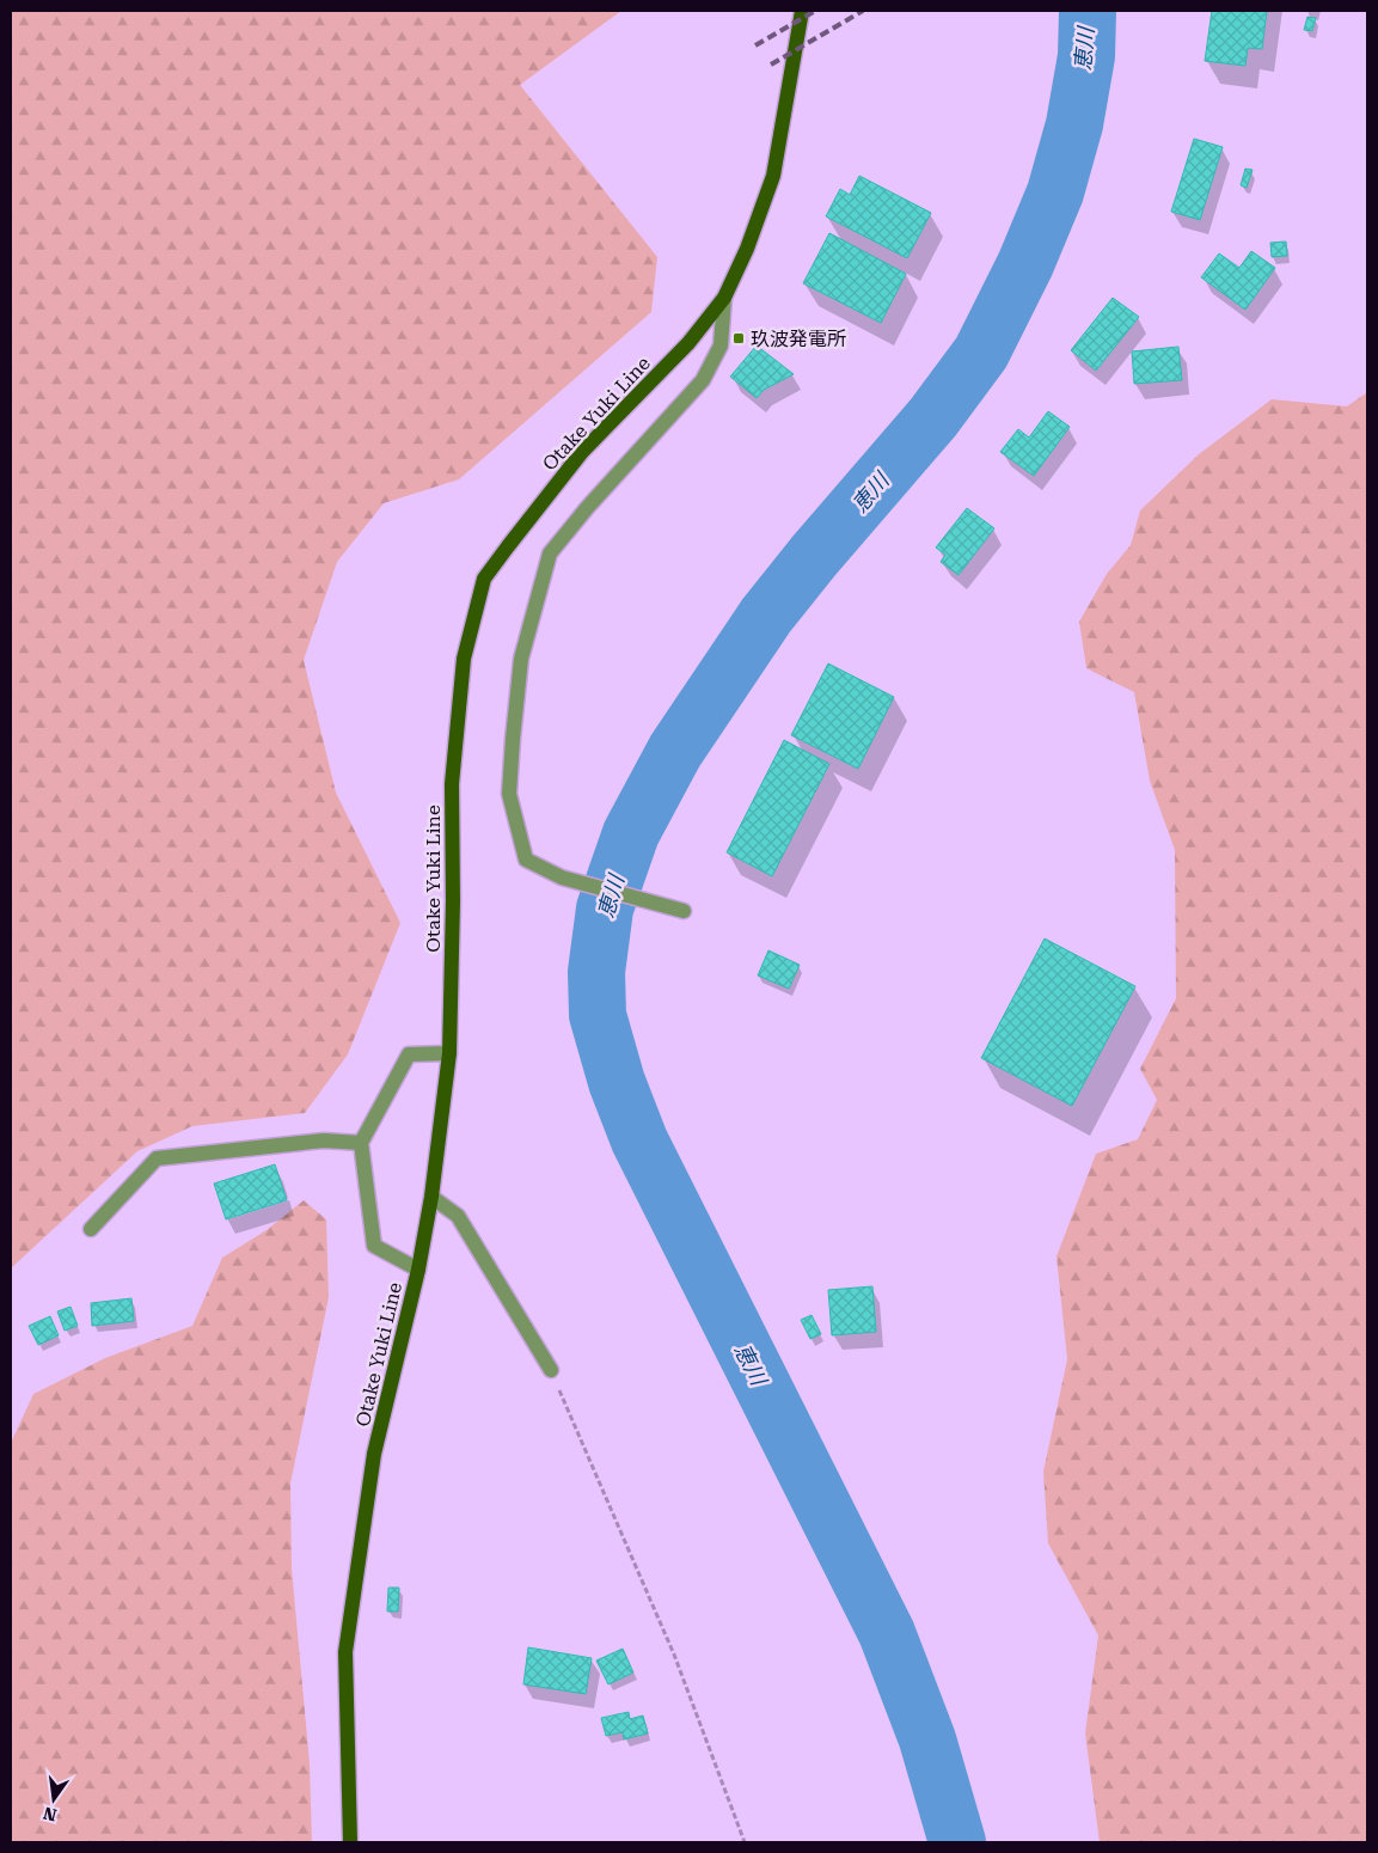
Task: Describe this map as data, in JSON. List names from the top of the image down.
{
  "streets": {
    "main road": ["Otake Yuki Line"]
  },
  "water": ["恵川"],
  "places": {
    "transit": ["玖波発電所"]
  },
  "north": "bottom"
}
